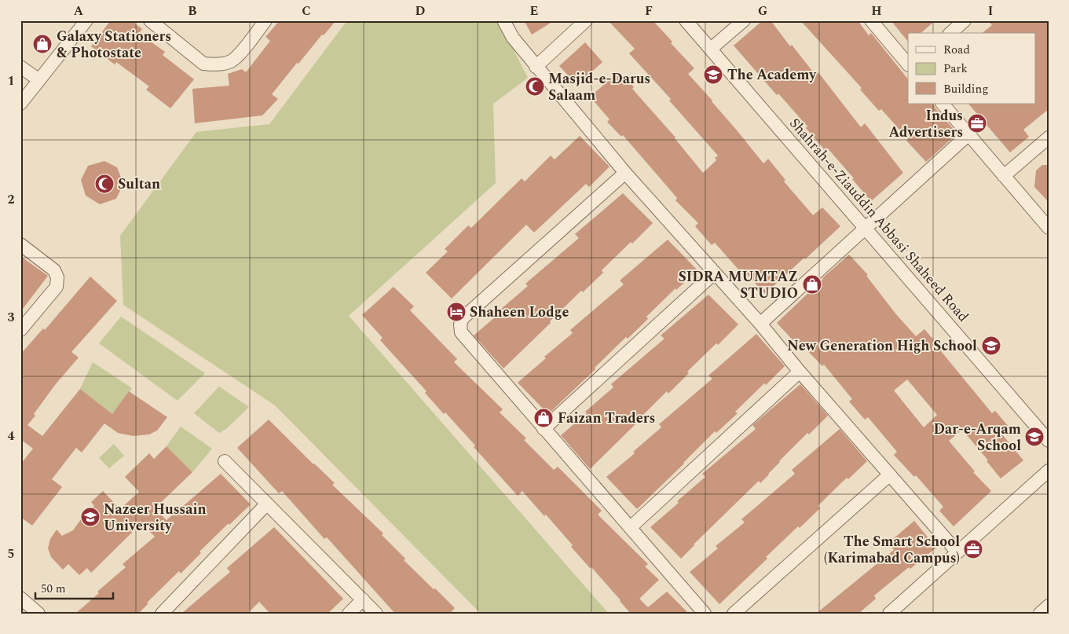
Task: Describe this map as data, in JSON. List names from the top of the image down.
{
  "streets": {
    "street": ["Shahrah-e-Ziauddin Abbasi Shaheed Road"]
  },
  "places": {
    "shop": ["Galaxy Stationers & Photostate", "SIDRA MUMTAZ STUDIO", "Faizan Traders"],
    "school or university": [
      "The Academy",
      "New Generation High School",
      "Dar-e-Arqam School",
      "Nazeer Hussain University"
    ],
    "mosque": ["Masjid-e-Darus Salaam", "Sultan"],
    "office": ["Indus Advertisers", "The Smart School (Karimabad Campus)"],
    "hotel": ["Shaheen Lodge"]
  },
  "legend": ["Road", "Park", "Building"],
  "scale_bar": "50 m",
  "grid": {
    "columns": [
      "A",
      "B",
      "C",
      "D",
      "E",
      "F",
      "G",
      "H",
      "I"
    ],
    "rows": [
      "1",
      "2",
      "3",
      "4",
      "5"
    ]
  }
}
